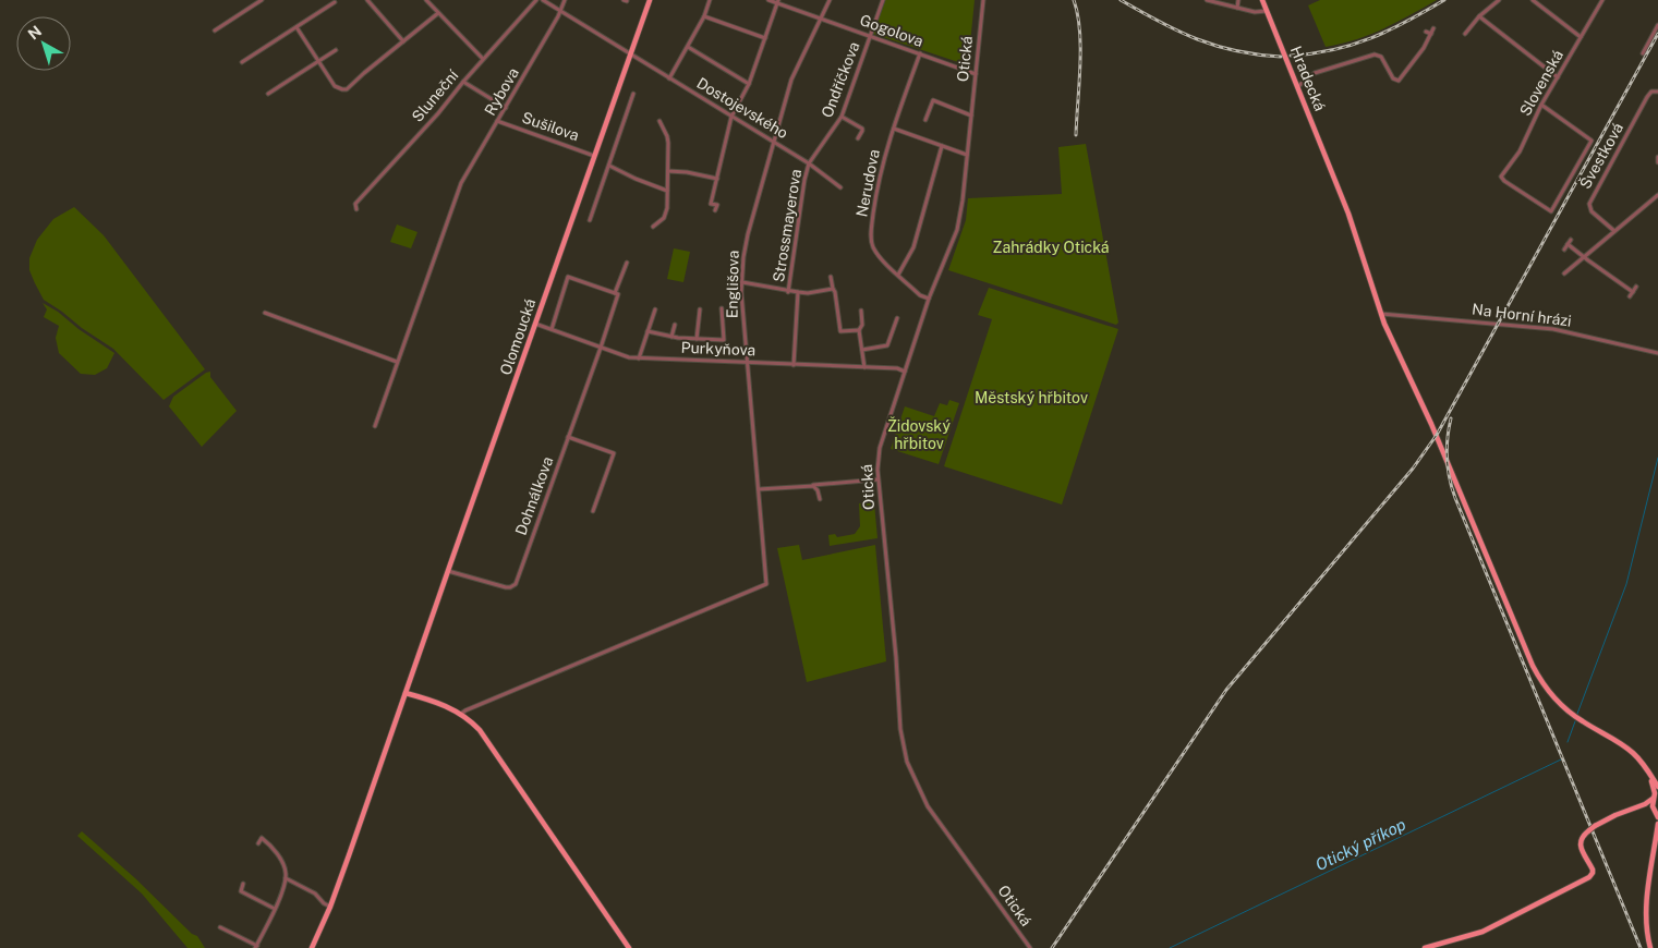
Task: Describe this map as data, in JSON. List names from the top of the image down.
{
  "streets": {
    "main road": ["Hradecká", "Olomoucká"],
    "street": [
      "Gogolova",
      "Otická",
      "Ondříčkova",
      "Slovenská",
      "Rybova",
      "Sluneční",
      "Dostojevského",
      "Sušilova",
      "Švestková",
      "Nerudova",
      "Strossmayerova",
      "Englišova",
      "Na Horní hrázi",
      "Purkyňova",
      "Dohnálkova"
    ]
  },
  "crossings": [
    ["Gogolova", "Otická"],
    ["Gogolova", "Ondříčkova"],
    ["Gogolova", "Nerudova"],
    ["Gogolova", "Englišova"],
    ["Otická", "Nerudova"],
    ["Otická", "Purkyňova"],
    ["Hradecká", "Na Horní hrázi"],
    ["Ondříčkova", "Dostojevského"],
    ["Ondříčkova", "Strossmayerova"],
    ["Rybova", "Dostojevského"],
    ["Rybova", "Sušilova"],
    ["Dostojevského", "Strossmayerova"],
    ["Dostojevského", "Englišova"],
    ["Dostojevského", "Olomoucká"],
    ["Sušilova", "Olomoucká"],
    ["Englišova", "Purkyňova"],
    ["Olomoucká", "Purkyňova"],
    ["Olomoucká", "Dohnálkova"],
    ["Purkyňova", "Dohnálkova"]
  ],
  "water": ["Otický příkop"],
  "parks": ["Zahrádky Otická", "Městský hřbitov", "Židovský hřbitov"],
  "north": "top left"
}
